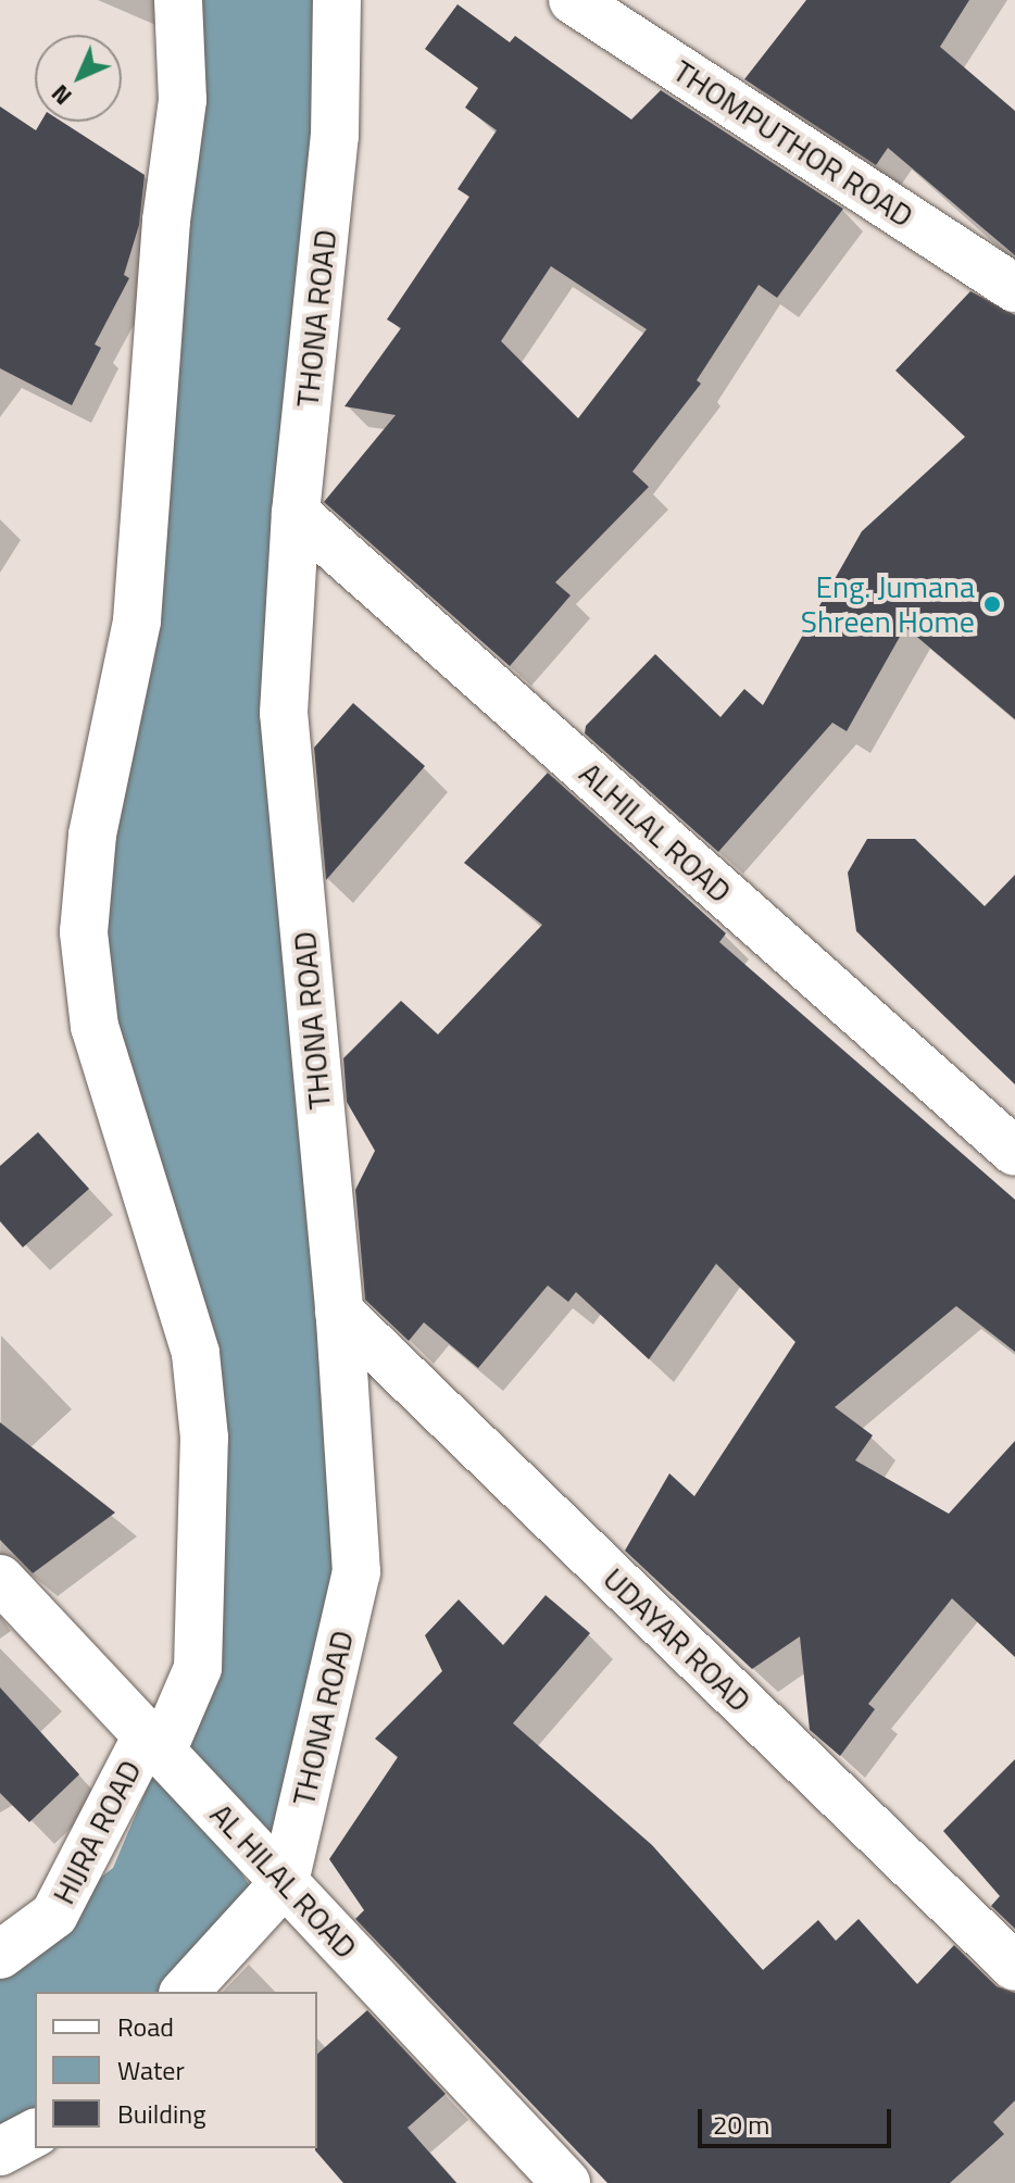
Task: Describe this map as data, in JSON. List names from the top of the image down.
{
  "streets": {
    "street": [
      "THOMPUTHOR ROAD",
      "THONA ROAD",
      "ALHILAL ROAD",
      "UDAYAR ROAD",
      "HIJRA ROAD",
      "AL HILAL ROAD"
    ]
  },
  "crossings": [
    ["THONA ROAD", "ALHILAL ROAD"],
    ["THONA ROAD", "UDAYAR ROAD"],
    ["THONA ROAD", "AL HILAL ROAD"],
    ["HIJRA ROAD", "AL HILAL ROAD"]
  ],
  "places": ["Eng. Jumana Shreen Home"],
  "legend": ["Road", "Water", "Building"],
  "scale_bar": "20 m",
  "north": "bottom left"
}
